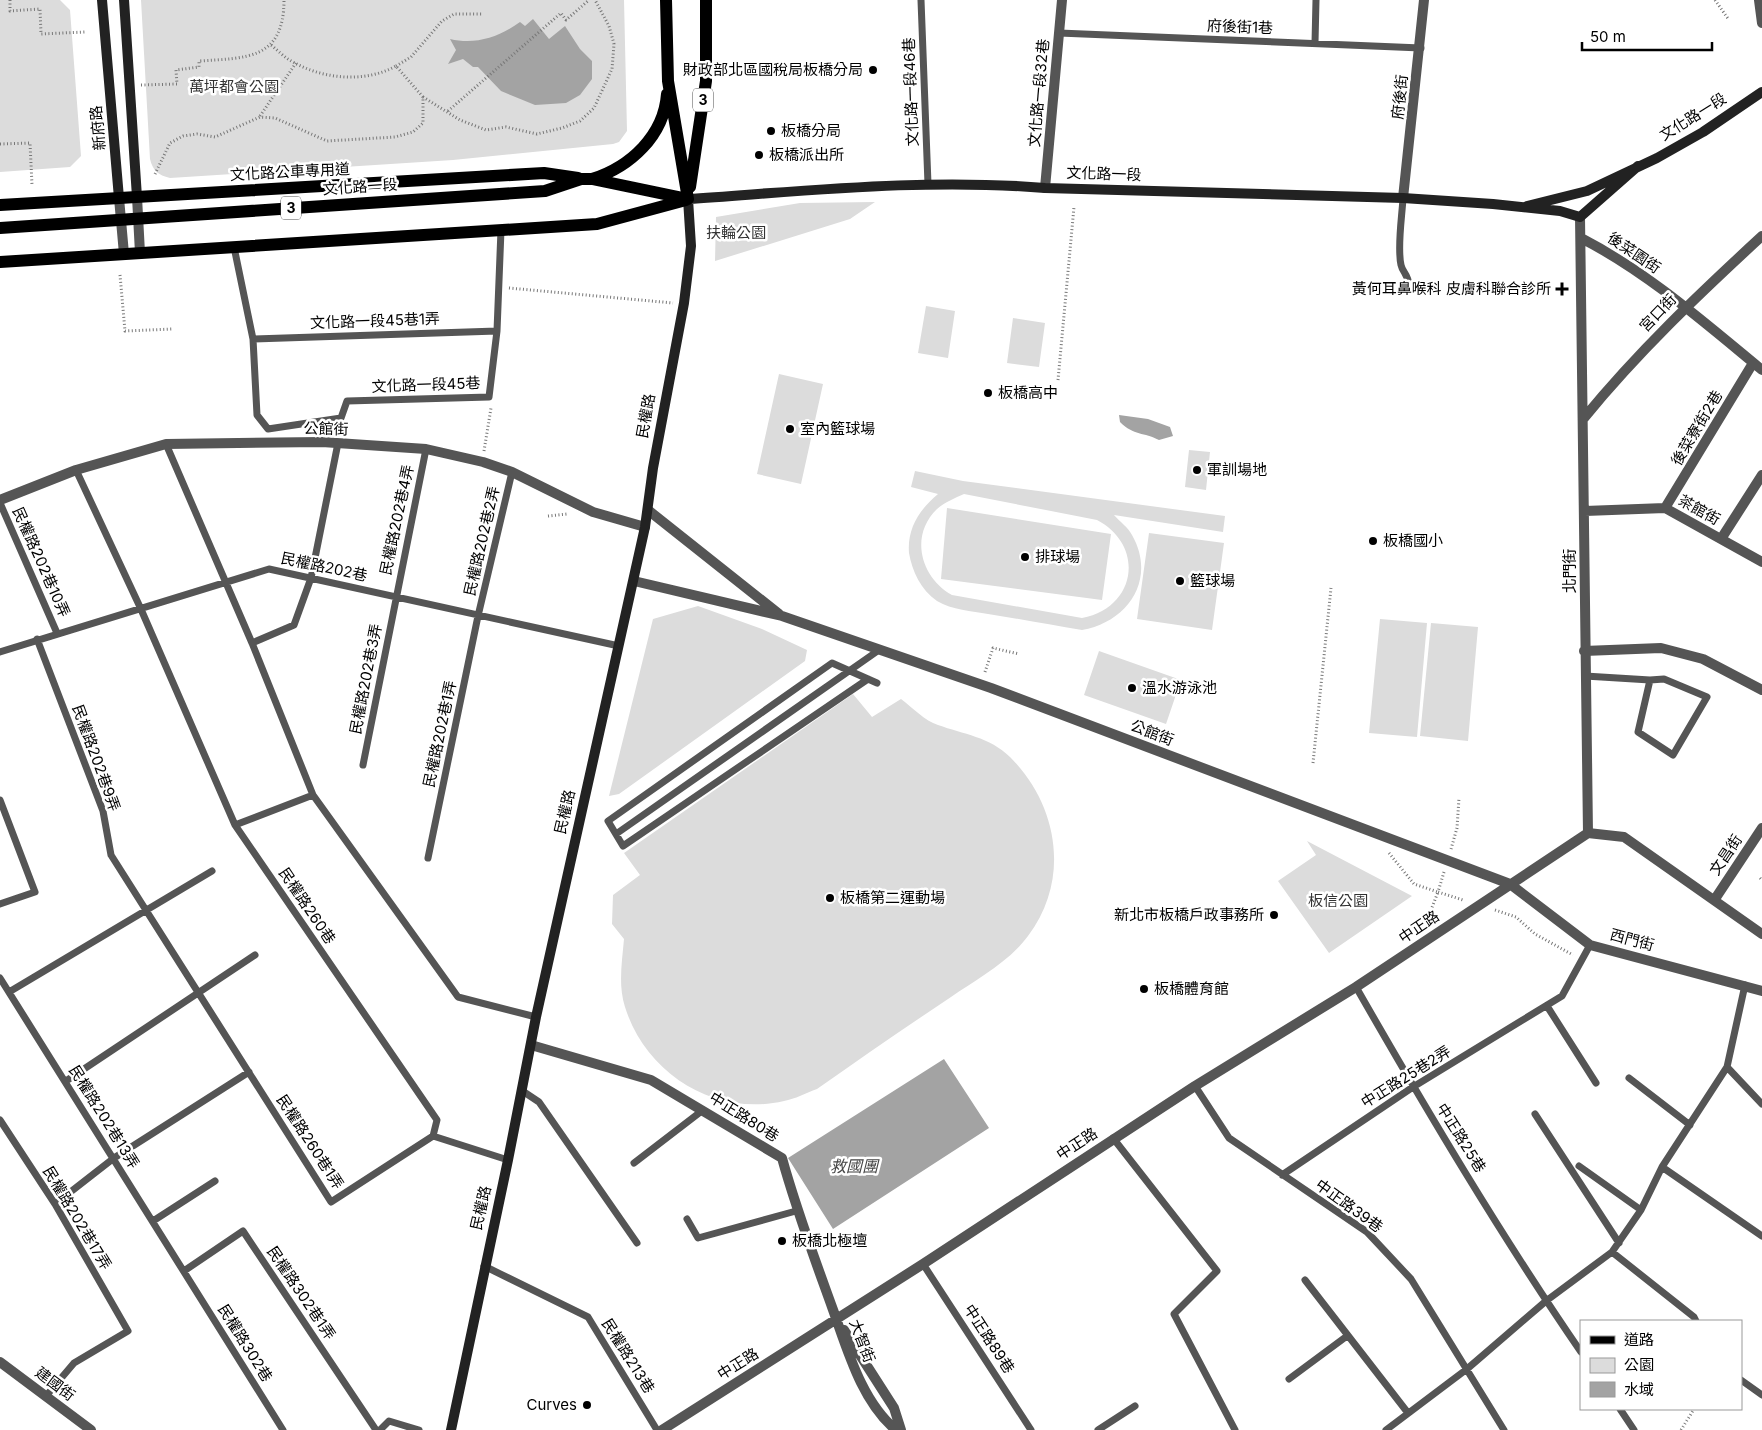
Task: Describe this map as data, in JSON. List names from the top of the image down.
{
  "streets": {
    "main road": [
      "3",
      "文化路一段",
      "文化路公車專用道",
      "民權路"
    ],
    "street": [
      "文化路一段32巷",
      "府後街",
      "新府路",
      "後菜園街",
      "宮口街",
      "後菜寮街2巷",
      "公館街",
      "茶館街",
      "北門街",
      "文昌街",
      "中正路",
      "西門街",
      "中正路80巷",
      "大智街",
      "建國街"
    ],
    "lane": [
      "府後街1巷",
      "文化路一段46巷",
      "文化路一段45巷1弄",
      "文化路一段45巷",
      "民權路202巷4弄",
      "民權路202巷2弄",
      "民權路202巷10弄",
      "民權路202巷",
      "民權路202巷3弄",
      "民權路202巷1弄",
      "民權路202巷9弄",
      "民權路260巷",
      "中正路25巷2弄",
      "民權路202巷13弄",
      "中正路25巷",
      "民權路260巷1弄",
      "中正路39巷",
      "民權路202巷17弄",
      "民權路302巷1弄",
      "中正路89巷",
      "民權路302巷",
      "民權路213巷"
    ]
  },
  "crossings": [
    ["府後街1巷", "文化路一段32巷"],
    ["府後街1巷", "府後街"],
    ["文化路一段46巷", "文化路一段"],
    ["文化路一段32巷", "文化路一段"],
    ["府後街", "文化路一段"],
    ["文化路一段", "新府路"],
    ["文化路一段", "文化路公車專用道"],
    ["文化路一段", "文化路一段45巷"],
    ["文化路一段", "民權路"],
    ["文化路一段", "北門街"],
    ["新府路", "文化路公車專用道"],
    ["後菜園街", "宮口街"],
    ["後菜園街", "後菜寮街2巷"],
    ["後菜園街", "北門街"],
    ["宮口街", "北門街"],
    ["文化路一段45巷1弄", "文化路一段45巷"],
    ["民權路", "公館街"],
    ["民權路", "民權路202巷"],
    ["民權路", "中正路80巷"],
    ["民權路", "民權路213巷"],
    ["後菜寮街2巷", "茶館街"],
    ["公館街", "民權路202巷4弄"],
    ["公館街", "民權路202巷2弄"],
    ["公館街", "民權路202巷10弄"],
    ["公館街", "民權路260巷"],
    ["公館街", "中正路"],
    ["公館街", "西門街"],
    ["茶館街", "北門街"],
    ["民權路202巷4弄", "民權路202巷"],
    ["民權路202巷4弄", "民權路202巷3弄"],
    ["民權路202巷2弄", "民權路202巷"],
    ["民權路202巷2弄", "民權路202巷1弄"],
    ["民權路202巷10弄", "民權路202巷"],
    ["民權路202巷", "民權路202巷3弄"],
    ["民權路202巷", "民權路202巷1弄"],
    ["民權路202巷", "民權路202巷9弄"],
    ["民權路202巷", "民權路260巷"],
    ["民權路202巷9弄", "民權路260巷1弄"],
    ["民權路260巷", "民權路260巷1弄"],
    ["中正路", "西門街"],
    ["中正路", "中正路80巷"],
    ["中正路", "中正路25巷"],
    ["中正路", "中正路39巷"],
    ["中正路", "中正路89巷"],
    ["中正路", "大智街"],
    ["西門街", "中正路25巷2弄"],
    ["中正路25巷2弄", "中正路25巷"],
    ["中正路25巷2弄", "中正路39巷"],
    ["民權路202巷13弄", "民權路302巷1弄"],
    ["民權路202巷13弄", "民權路302巷"],
    ["中正路80巷", "大智街"],
    ["民權路202巷17弄", "建國街"],
    ["民權路302巷1弄", "民權路302巷"]
  ],
  "water": ["救國團"],
  "parks": ["萬坪都會公園", "扶輪公園", "板信公園"],
  "places": {
    "other": [
      "財政部北區國稅局板橋分局",
      "板橋分局",
      "板橋派出所",
      "板橋高中",
      "室內籃球場",
      "軍訓場地",
      "板橋國小",
      "排球場",
      "籃球場",
      "溫水游泳池",
      "板橋第二運動場",
      "新北市板橋戶政事務所",
      "板橋體育館",
      "板橋北極壇",
      "Curves"
    ],
    "health": ["黃何耳鼻喉科 皮膚科聯合診所"]
  },
  "legend": ["道路", "公園", "水域"],
  "scale_bar": "50 m"
}
